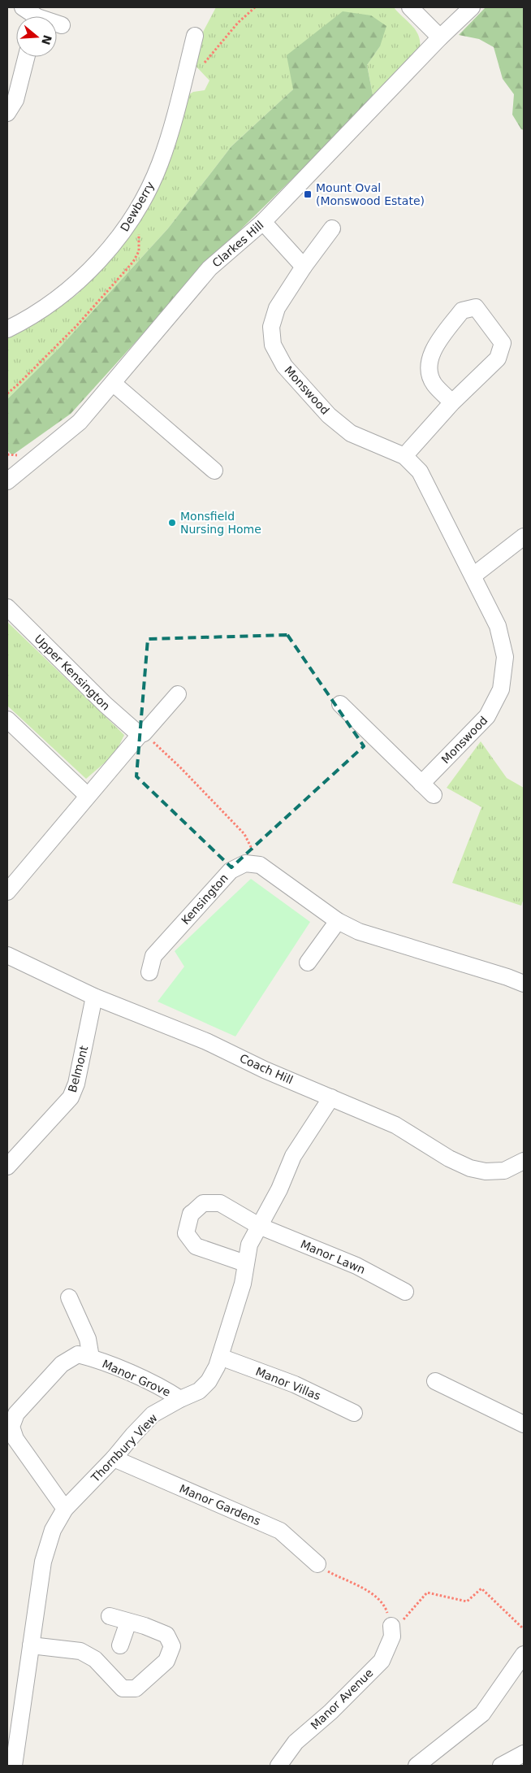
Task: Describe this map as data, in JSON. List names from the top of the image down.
{
  "streets": {
    "street": [
      "Dewberry",
      "Clarkes Hill",
      "Monswood",
      "Upper Kensington",
      "Kensington",
      "Belmont",
      "Coach Hill",
      "Manor Lawn",
      "Manor Grove",
      "Manor Villas",
      "Thornbury View",
      "Manor Gardens",
      "Manor Avenue"
    ]
  },
  "crossings": [
    ["Belmont", "Coach Hill"],
    ["Coach Hill", "Thornbury View"],
    ["Manor Lawn", "Thornbury View"],
    ["Manor Grove", "Thornbury View"],
    ["Manor Villas", "Thornbury View"],
    ["Thornbury View", "Manor Gardens"]
  ],
  "places": {
    "transit": ["Mount Oval (Monswood Estate)"],
    "other": ["Monsfield Nursing Home"]
  },
  "north": "right"
}
